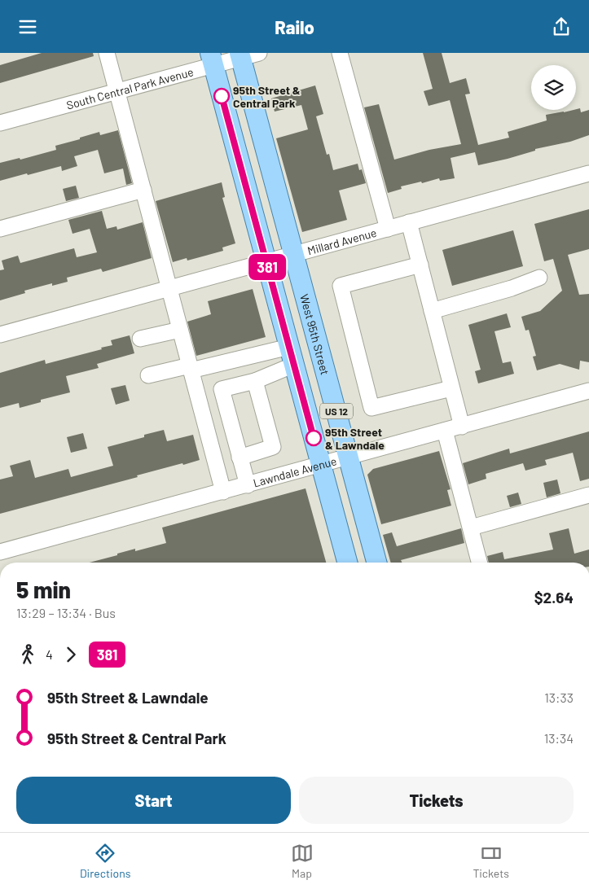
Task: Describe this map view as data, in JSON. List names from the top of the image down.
{
  "streets": {
    "main road": ["West 95th Street", "US 12"],
    "street": ["South Central Park Avenue", "Millard Avenue", "Lawndale Avenue"]
  },
  "crossings": [
    ["South Central Park Avenue", "West 95th Street"],
    ["South Central Park Avenue", "US 12"],
    ["Millard Avenue", "West 95th Street"],
    ["Millard Avenue", "US 12"],
    ["West 95th Street", "Lawndale Avenue"],
    ["US 12", "Lawndale Avenue"]
  ],
  "places": ["95th Street & Central Park", "95th Street & Lawndale"],
  "lines": ["bus line 381"],
  "page": {
    "header": "Railo",
    "on_map": "381",
    "heading": ["5 min", "13:29 – 13:34 · Bus", "$2.64"],
    "legs": ["4", "381"],
    "list": [
      {
        "name": "95th Street & Lawndale",
        "value": "13:33"
      },
      {
        "name": "95th Street & Central Park",
        "value": "13:34"
      }
    ],
    "buttons": ["Start", "Tickets"],
    "tabs": ["Directions", "Map", "Tickets"]
  }
}
